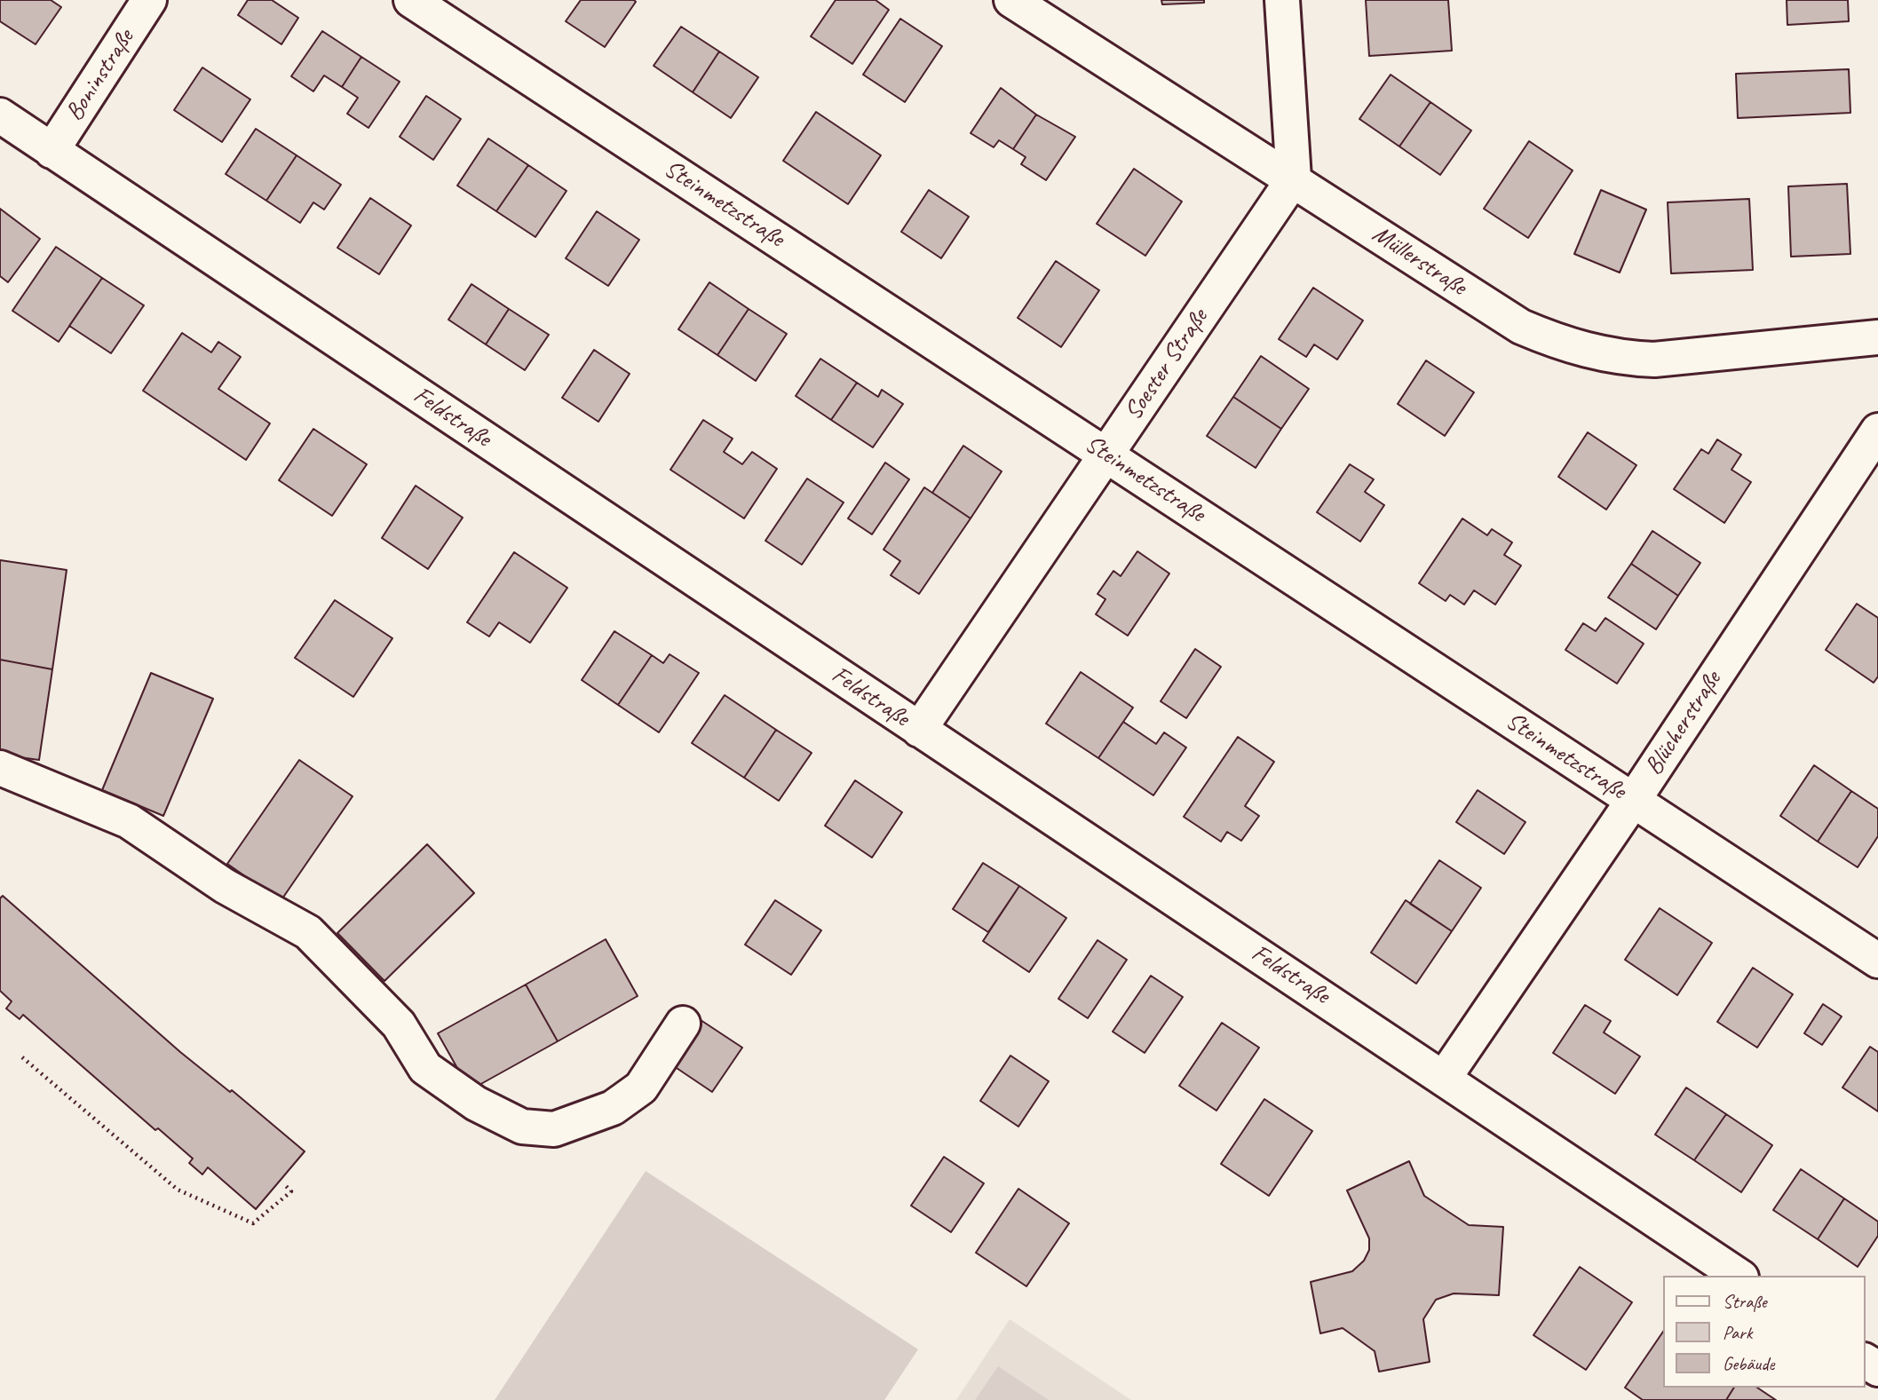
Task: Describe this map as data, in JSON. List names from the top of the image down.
{
  "streets": {
    "street": [
      "Boninstraße",
      "Steinmetzstraße",
      "Müllerstraße",
      "Soester Straße",
      "Feldstraße",
      "Blücherstraße"
    ]
  },
  "crossings": [
    ["Boninstraße", "Feldstraße"],
    ["Steinmetzstraße", "Soester Straße"],
    ["Steinmetzstraße", "Blücherstraße"],
    ["Müllerstraße", "Soester Straße"],
    ["Soester Straße", "Feldstraße"],
    ["Feldstraße", "Blücherstraße"]
  ],
  "legend": ["Straße", "Park", "Gebäude"]
}
